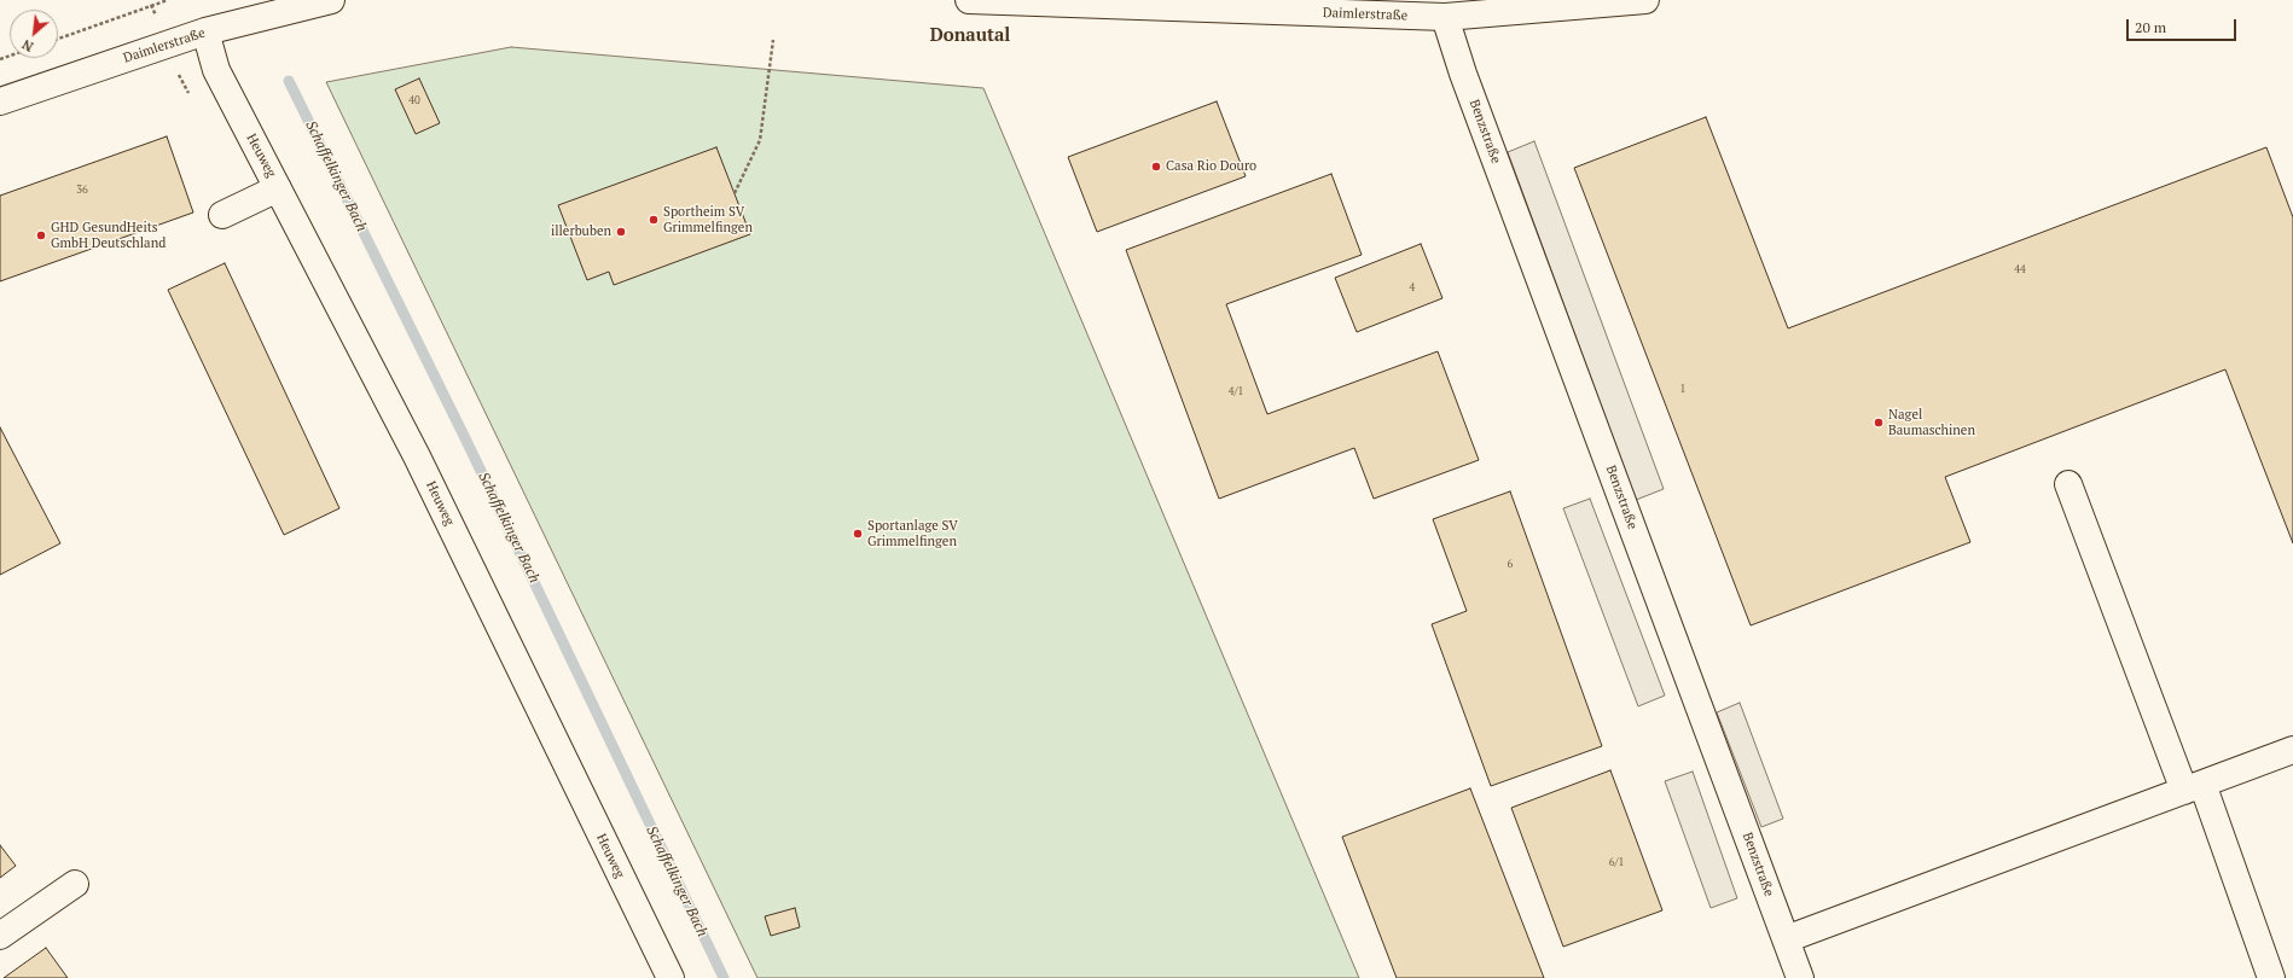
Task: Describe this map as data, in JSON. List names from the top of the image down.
{
  "streets": {
    "street": ["Daimlerstraße", "Benzstraße", "Heuweg"]
  },
  "crossings": [
    ["Daimlerstraße", "Benzstraße"],
    ["Daimlerstraße", "Heuweg"]
  ],
  "districts": ["Donautal"],
  "water": ["Schaffelkinger Bach"],
  "places": [
    "Casa Rio Douro",
    "Sportheim SV Grimmelfingen",
    "illerbuben",
    "GHD GesundHeits GmbH Deutschland",
    "Nagel Baumaschinen",
    "Sportanlage SV Grimmelfingen"
  ],
  "house_numbers": [
    "40",
    "36",
    "44",
    "4",
    "1",
    "4/1",
    "6",
    "6/1"
  ],
  "scale_bar": "20 m",
  "north": "bottom left"
}
